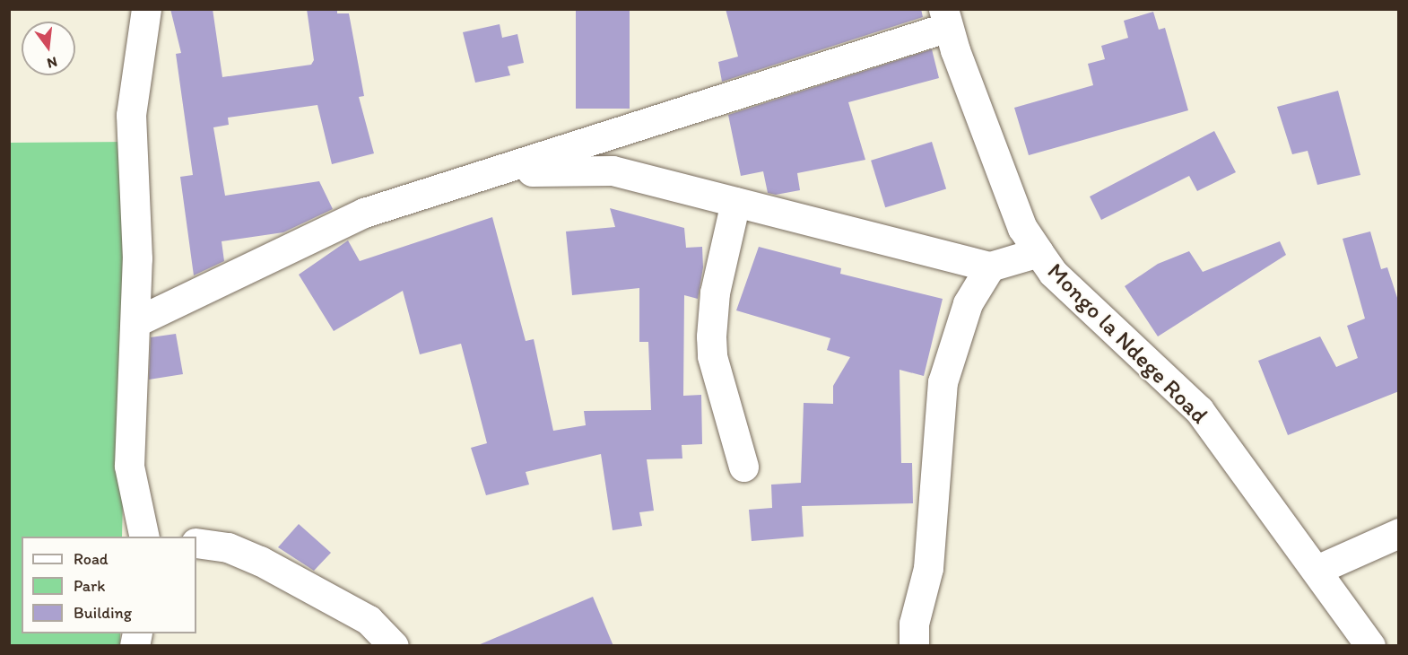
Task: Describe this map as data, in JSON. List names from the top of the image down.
{
  "streets": {
    "street": ["Mongo la Ndege Road"]
  },
  "legend": ["Road", "Park", "Building"],
  "north": "bottom"
}
